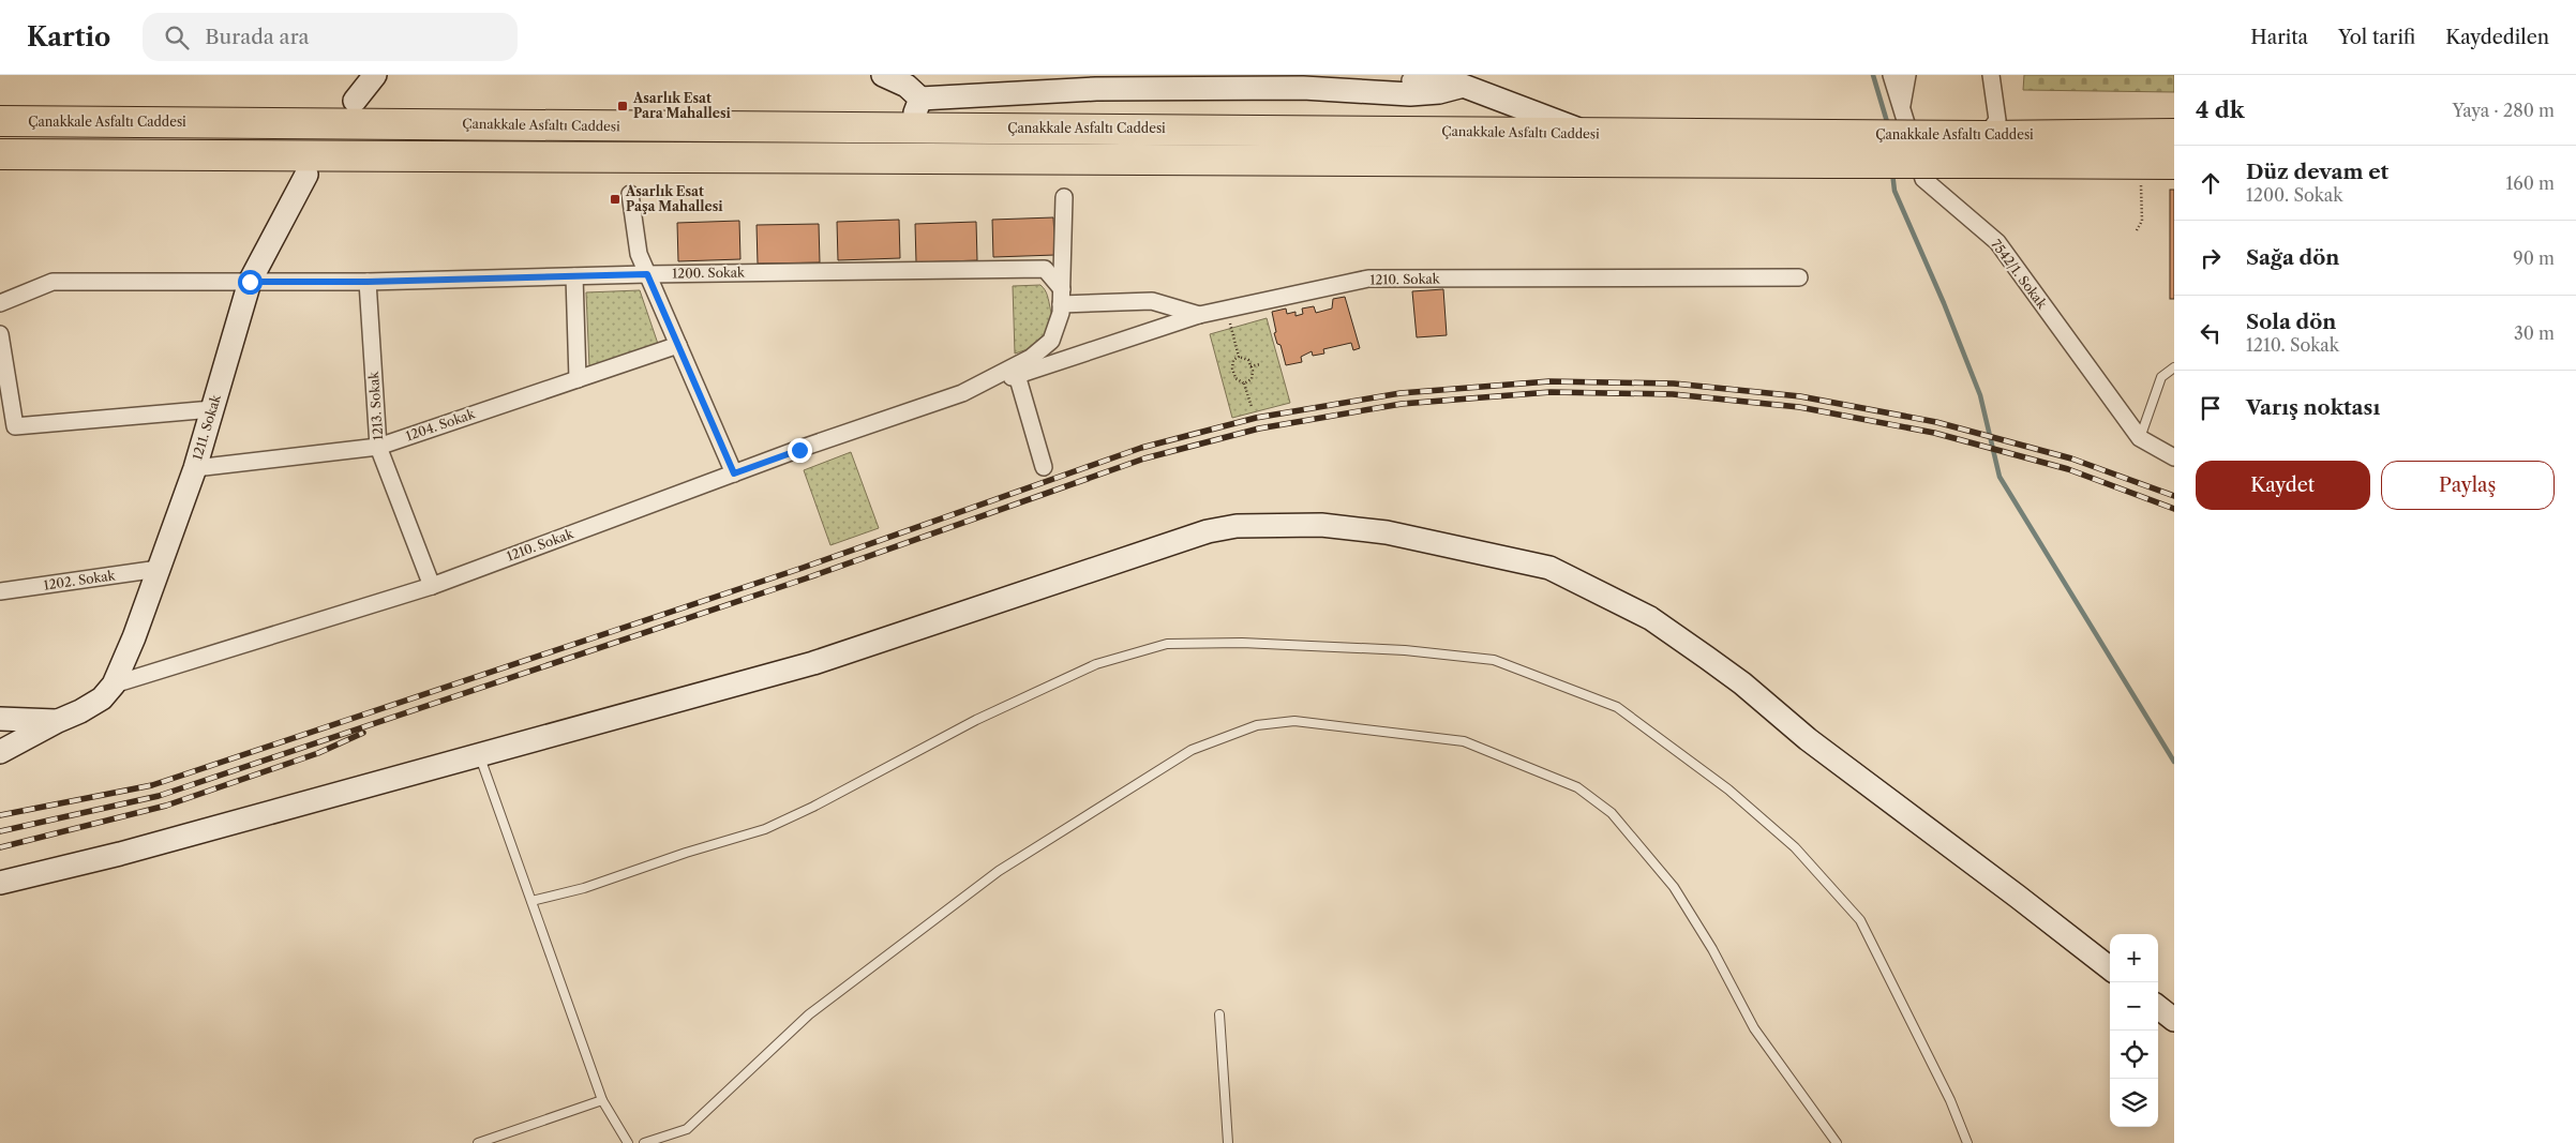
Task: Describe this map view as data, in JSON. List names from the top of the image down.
{
  "streets": {
    "highway": ["Çanakkale Asfaltı Caddesi"],
    "street": [
      "1200. Sokak",
      "7542/1. Sokak",
      "1210. Sokak",
      "1213. Sokak",
      "1204. Sokak",
      "1211. Sokak",
      "1202. Sokak"
    ]
  },
  "crossings": [
    ["1200. Sokak", "1210. Sokak"],
    ["1200. Sokak", "1213. Sokak"],
    ["1200. Sokak", "1211. Sokak"],
    ["1210. Sokak", "1213. Sokak"],
    ["1210. Sokak", "1211. Sokak"],
    ["1213. Sokak", "1204. Sokak"],
    ["1204. Sokak", "1211. Sokak"],
    ["1211. Sokak", "1202. Sokak"]
  ],
  "places": {
    "transit": ["Asarlık Esat Para Mahallesi", "Asarlık Esat Paşa Mahallesi"]
  },
  "page": {
    "header": "Kartio",
    "search": "Burada ara",
    "nav": ["Harita", "Yol tarifi", "Kaydedilen"],
    "heading": ["4 dk", "Yaya · 280 m"],
    "list": [
      ["Düz devam et", "1200. Sokak", "160 m"],
      ["Sağa dön", "90 m"],
      ["Sola dön", "1210. Sokak", "30 m"],
      "Varış noktası"
    ],
    "buttons": ["Kaydet", "Paylaş"],
    "map_buttons": ["+", "−"]
  }
}
